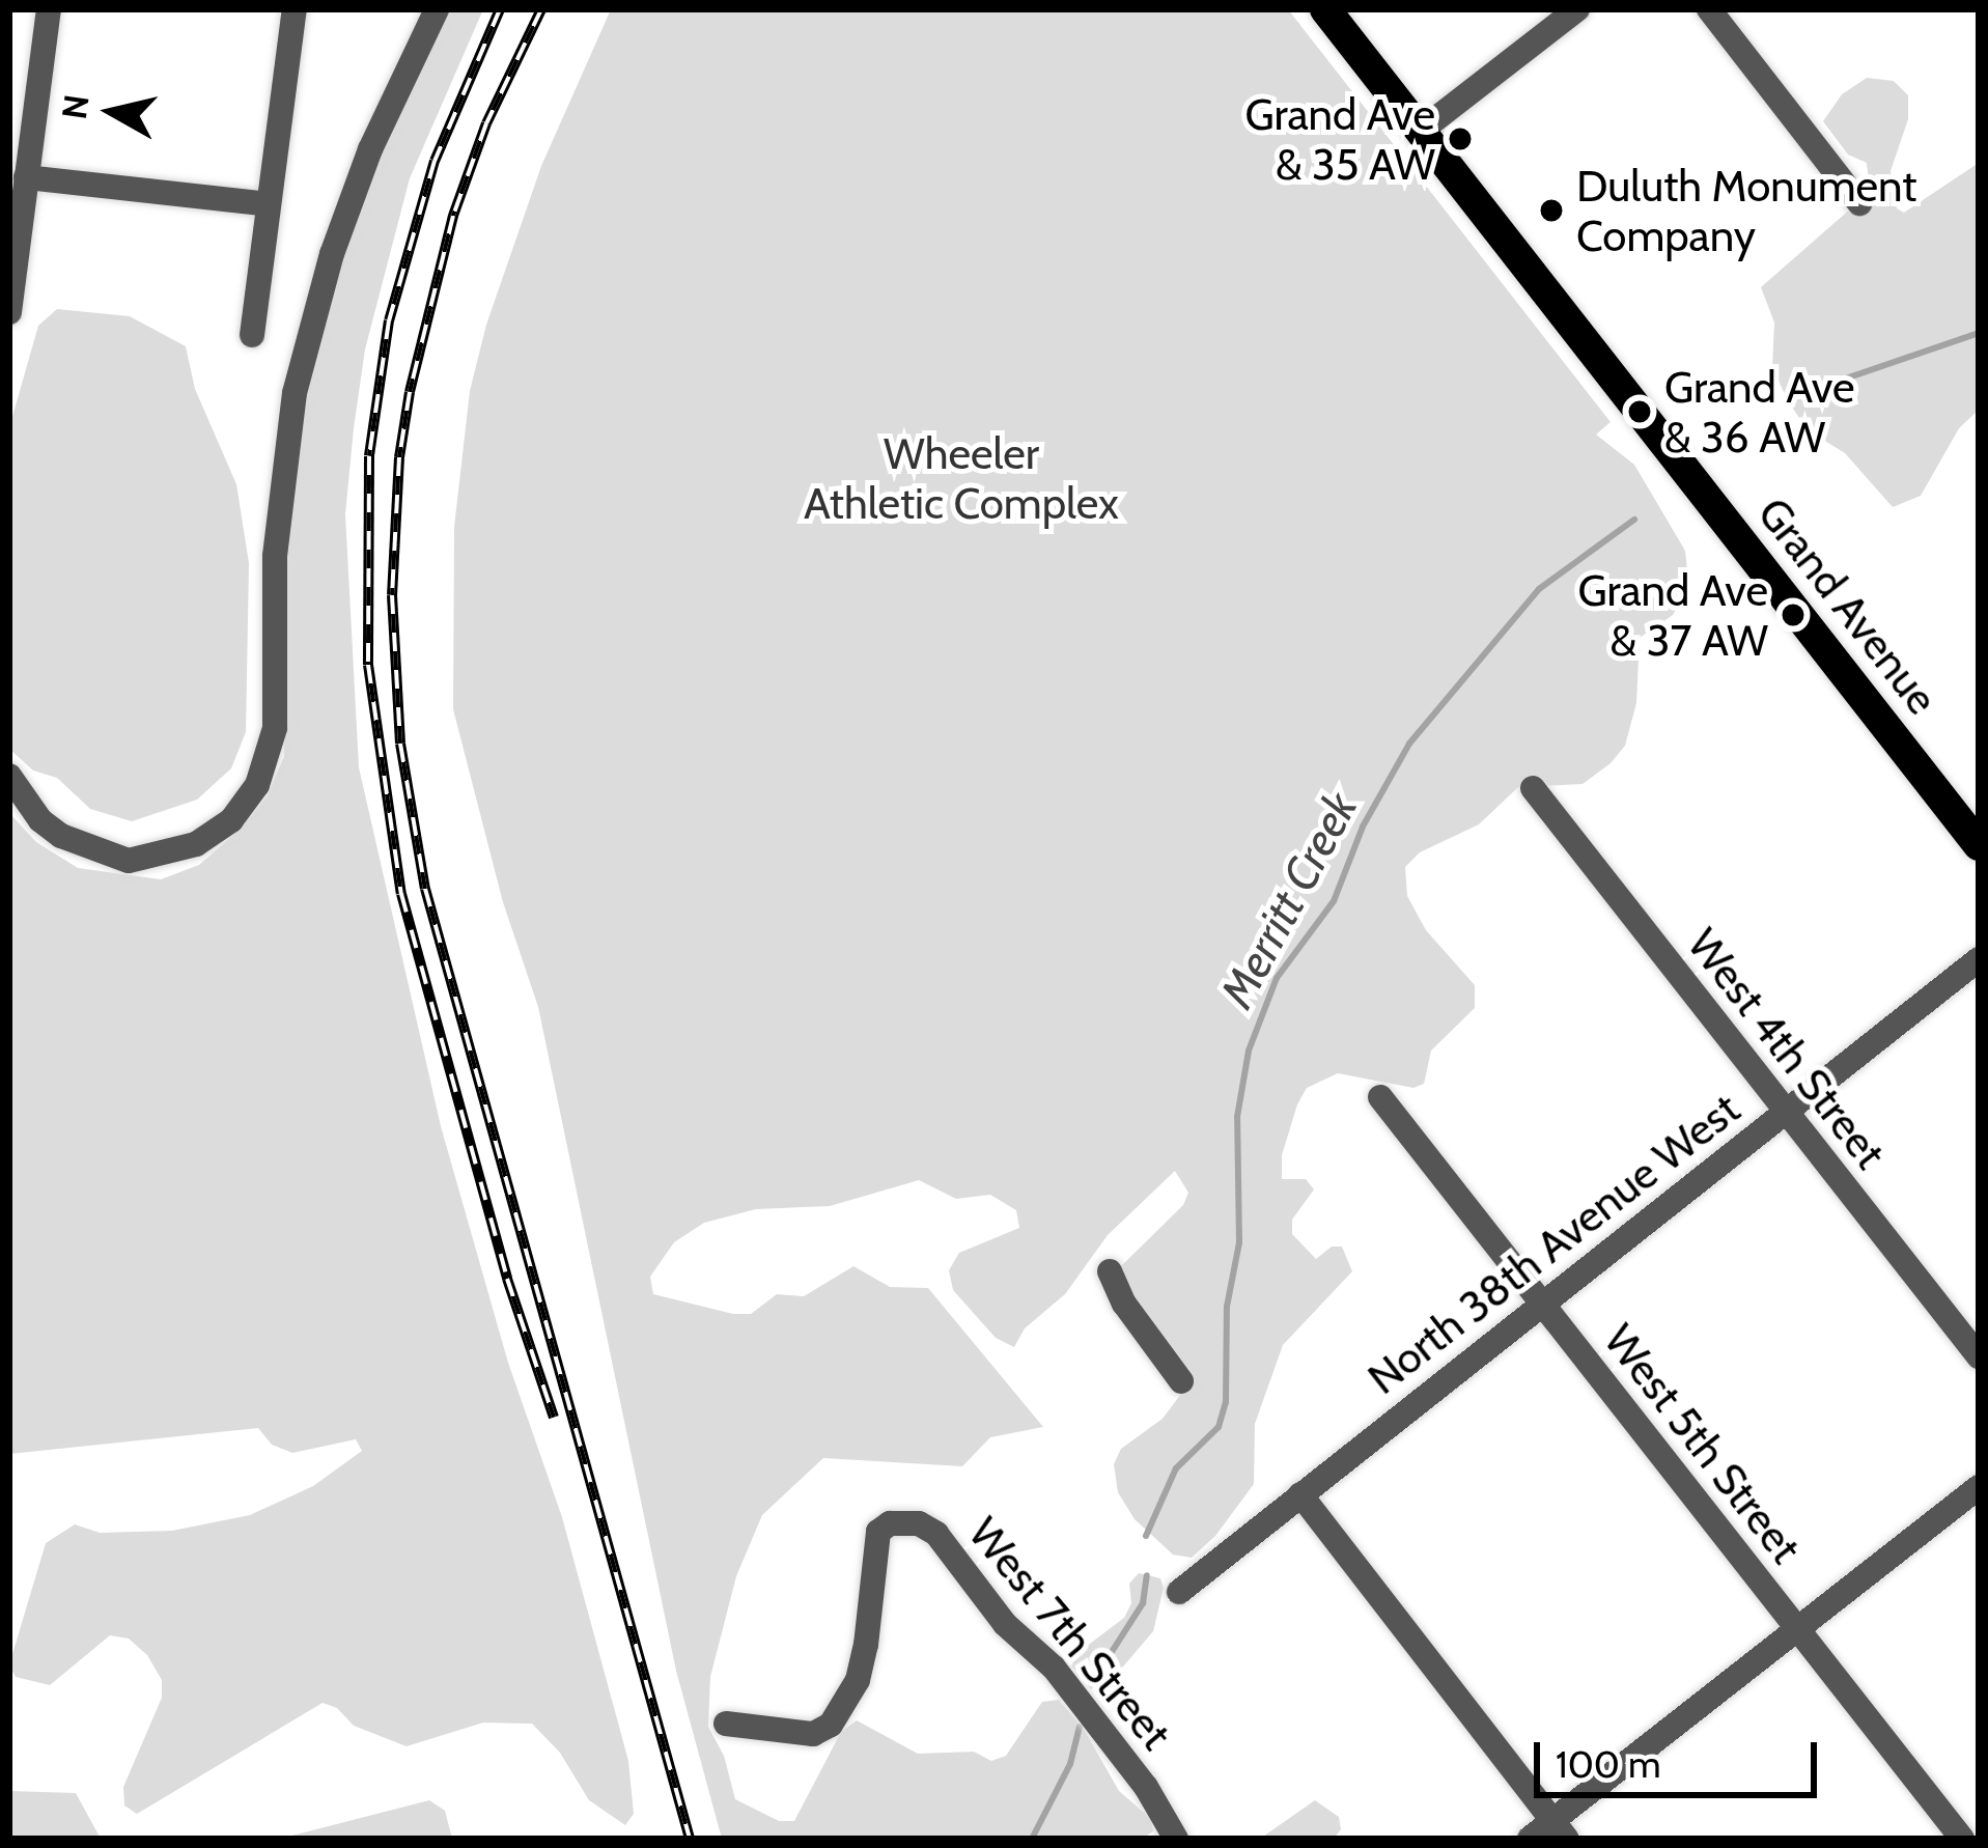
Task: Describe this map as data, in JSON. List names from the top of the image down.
{
  "streets": {
    "main road": ["Grand Avenue"],
    "street": [
      "West 4th Street",
      "North 38th Avenue West",
      "West 5th Street",
      "West 7th Street"
    ]
  },
  "crossings": [
    ["West 4th Street", "North 38th Avenue West"],
    ["North 38th Avenue West", "West 5th Street"]
  ],
  "water": ["Merritt Creek"],
  "parks": ["Wheeler Athletic Complex"],
  "places": [
    "Grand Ave & 35 AW",
    "Duluth Monument Company",
    "Grand Ave & 36 AW",
    "Grand Ave & 37 AW"
  ],
  "scale_bar": "100 m",
  "north": "left"
}
